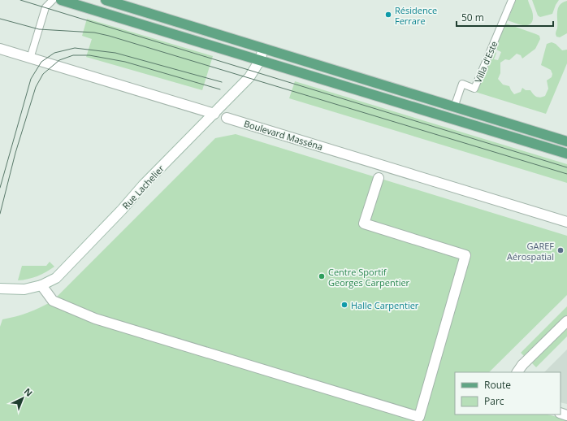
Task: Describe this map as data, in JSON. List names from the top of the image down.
{
  "streets": {
    "street": ["Boulevard Masséna", "Rue Lachelier"],
    "lane": ["Villa d'Este"]
  },
  "crossings": [
    ["Boulevard Masséna", "Rue Lachelier"]
  ],
  "places": [
    "Résidence Ferrare",
    "GAREF Aérospatial",
    "Centre Sportif Georges Carpentier",
    "Halle Carpentier"
  ],
  "legend": ["Route", "Parc"],
  "scale_bar": "50 m",
  "north": "top right"
}
